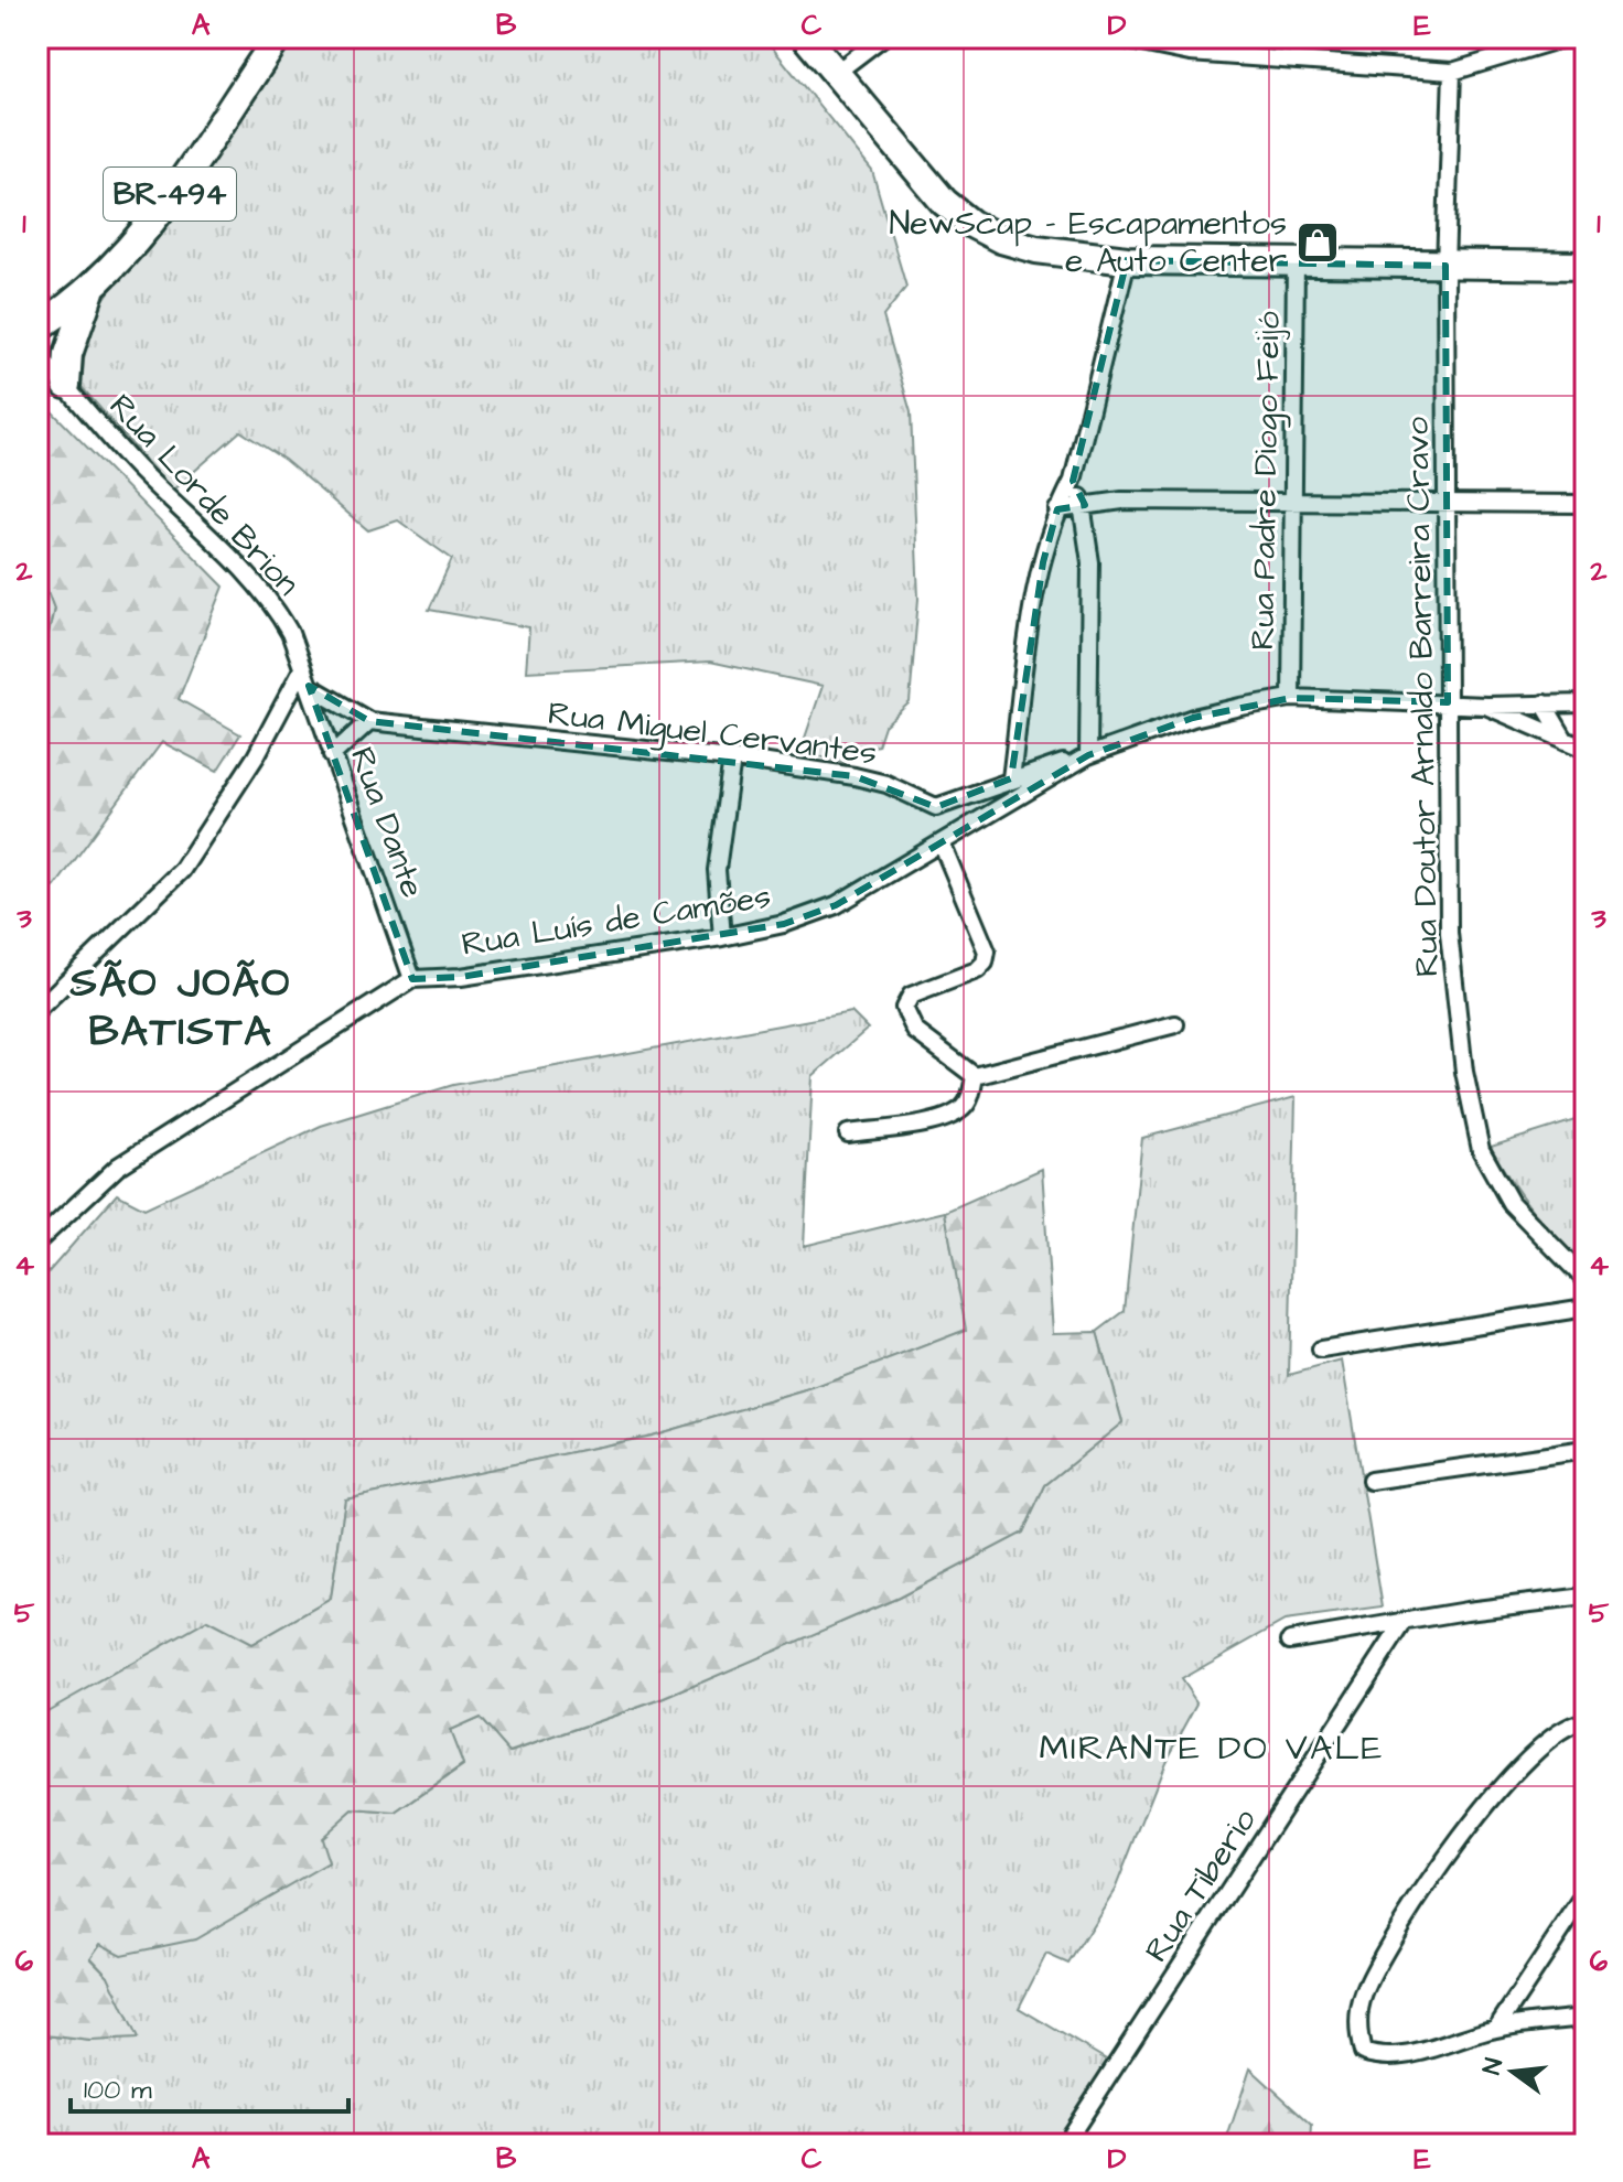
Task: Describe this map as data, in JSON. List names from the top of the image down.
{
  "streets": {
    "highway": ["BR-494"],
    "street": [
      "Rua Padre Diogo Feijó",
      "Rua Lorde Brion",
      "Rua Doutor Arnaldo Barreira Cravo",
      "Rua Miguel Cervantes",
      "Rua Dante",
      "Rua Luís de Camões",
      "Rua Tiberio"
    ]
  },
  "crossings": [
    ["Rua Padre Diogo Feijó", "Rua Luís de Camões"],
    ["Rua Lorde Brion", "Rua Miguel Cervantes"],
    ["Rua Lorde Brion", "Rua Dante"],
    ["Rua Doutor Arnaldo Barreira Cravo", "Rua Luís de Camões"],
    ["Rua Miguel Cervantes", "Rua Dante"],
    ["Rua Miguel Cervantes", "Rua Luís de Camões"],
    ["Rua Dante", "Rua Luís de Camões"]
  ],
  "districts": ["SÃO JOÃO BATISTA", "MIRANTE DO VALE"],
  "places": {
    "shop": ["NewScap - Escapamentos e Auto Center"]
  },
  "scale_bar": "100 m",
  "north": "left",
  "grid": {
    "columns": [
      "A",
      "B",
      "C",
      "D",
      "E"
    ],
    "rows": [
      "1",
      "2",
      "3",
      "4",
      "5",
      "6"
    ]
  }
}
